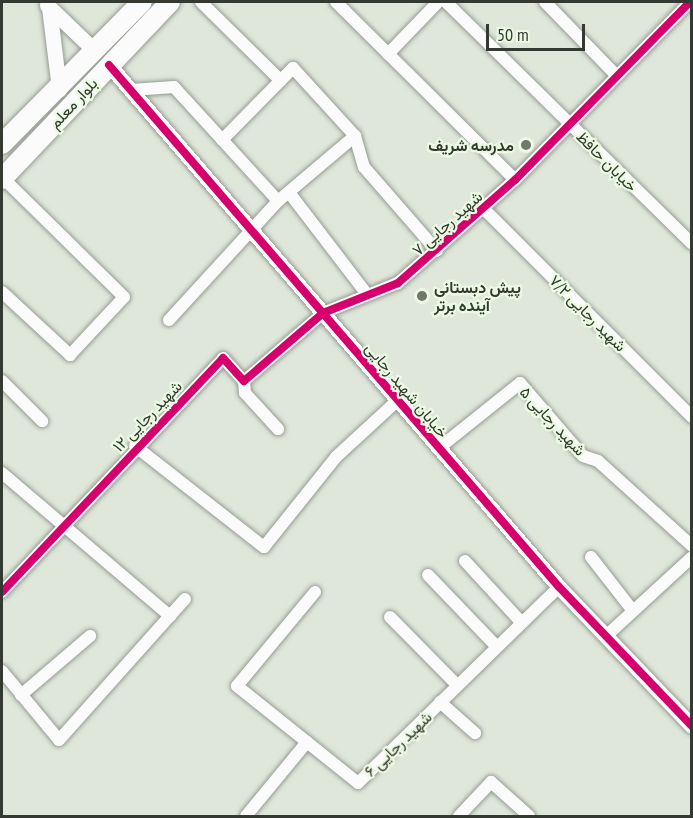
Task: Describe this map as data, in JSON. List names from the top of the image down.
{
  "streets": {
    "main road": ["بلوار معلم"],
    "street": [
      "خیابان حافظ",
      "شهید رجایی ۷",
      "شهید رجایی ۷/۲",
      "خیابان شهید رجایی",
      "شهید رجایی ۱۲",
      "شهید رجایی ۵",
      "شهید رجایی ۶"
    ]
  },
  "crossings": [
    ["بلوار معلم", "خیابان شهید رجایی"],
    ["خیابان حافظ", "شهید رجایی ۷"],
    ["شهید رجایی ۷", "شهید رجایی ۷/۲"],
    ["شهید رجایی ۷", "خیابان شهید رجایی"],
    ["خیابان شهید رجایی", "شهید رجایی ۵"],
    ["خیابان شهید رجایی", "شهید رجایی ۶"]
  ],
  "places": ["مدرسه شریف", "پیش دبستانی آینده برتر"],
  "scale_bar": "50 m"
}
